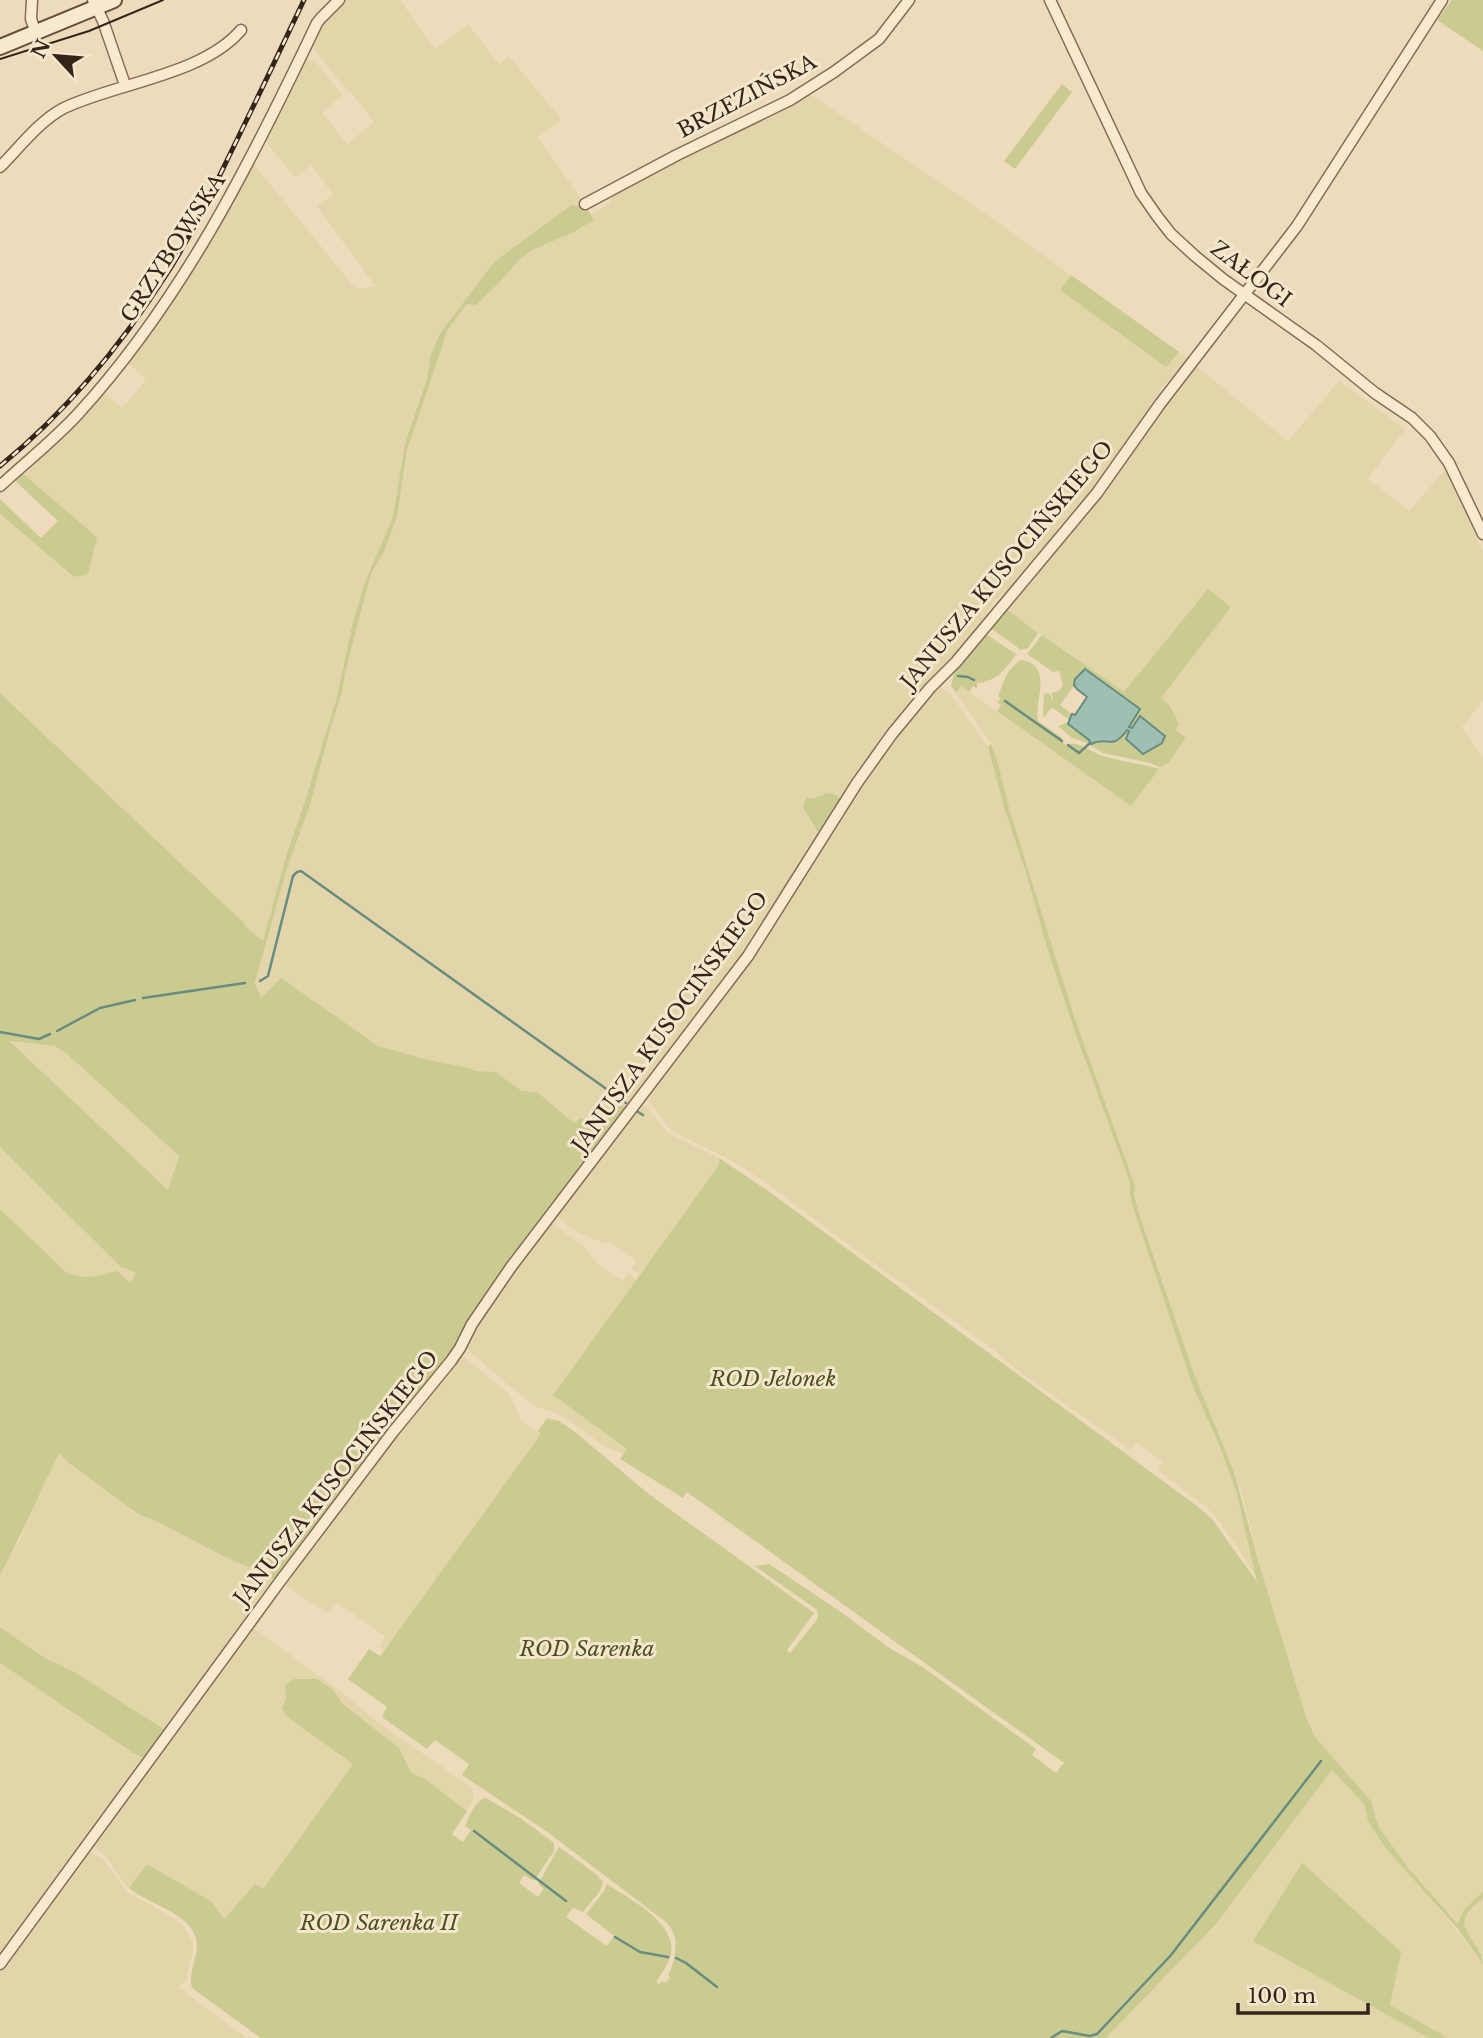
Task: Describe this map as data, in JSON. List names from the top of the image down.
{
  "streets": {
    "street": [
      "BRZEZIŃSKA",
      "GRZYBOWSKA",
      "ZAŁOGI",
      "JANUSZA KUSOCIŃSKIEGO"
    ]
  },
  "crossings": [
    ["ZAŁOGI", "JANUSZA KUSOCIŃSKIEGO"]
  ],
  "parks": ["ROD Jelonek", "ROD Sarenka", "ROD Sarenka II"],
  "scale_bar": "100 m",
  "north": "top left"
}
